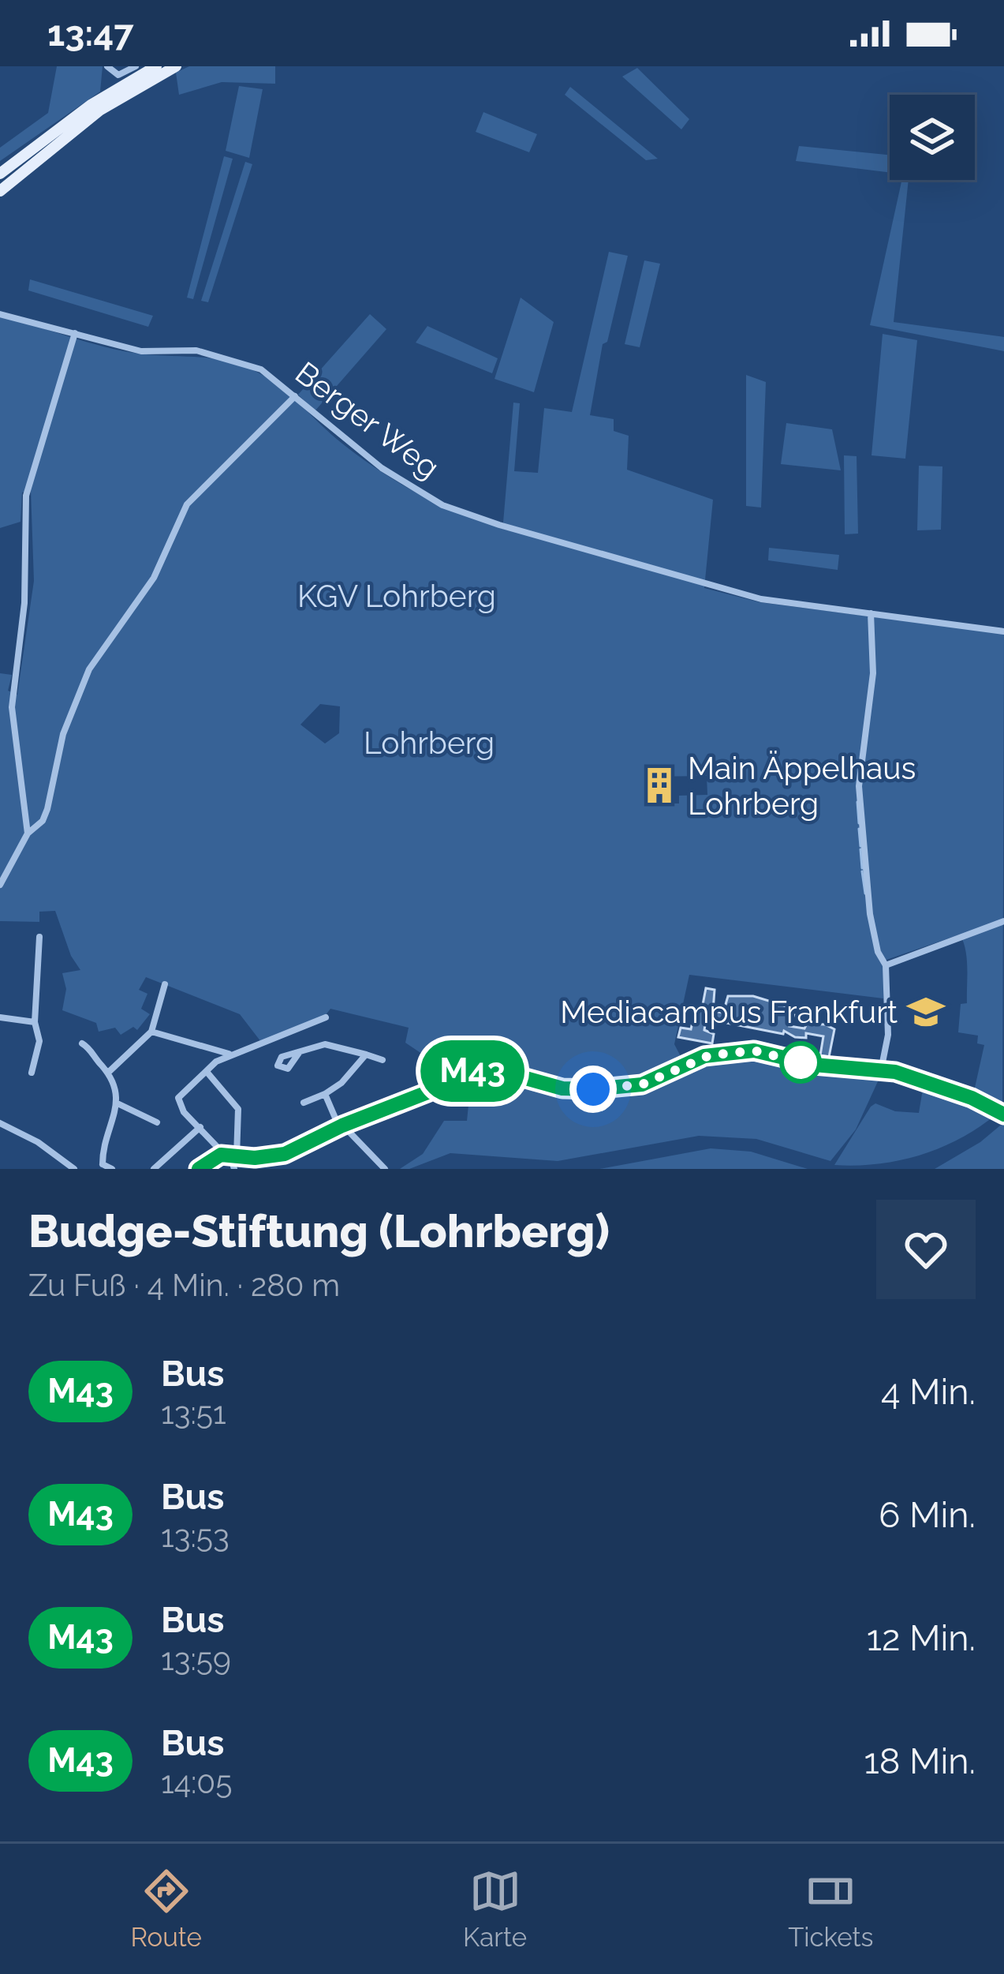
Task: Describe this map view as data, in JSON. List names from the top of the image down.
{
  "streets": {
    "street": ["Berger Weg"]
  },
  "parks": ["KGV Lohrberg", "Lohrberg"],
  "places": {
    "building": ["Main Äppelhaus Lohrberg"],
    "school or university": ["Mediacampus Frankfurt"]
  },
  "lines": ["bus line M43"],
  "page": {
    "status": "13:47",
    "on_map": "M43",
    "heading": ["Budge-Stiftung (Lohrberg)", "Zu Fuß · 4 Min. · 280 m"],
    "list": [
      {
        "mark": "M43",
        "name": "Bus",
        "note": "13:51",
        "value": "4 Min."
      },
      {
        "mark": "M43",
        "name": "Bus",
        "note": "13:53",
        "value": "6 Min."
      },
      {
        "mark": "M43",
        "name": "Bus",
        "note": "13:59",
        "value": "12 Min."
      },
      {
        "mark": "M43",
        "name": "Bus",
        "note": "14:05",
        "value": "18 Min."
      }
    ],
    "tabs": ["Route", "Karte", "Tickets"]
  }
}
